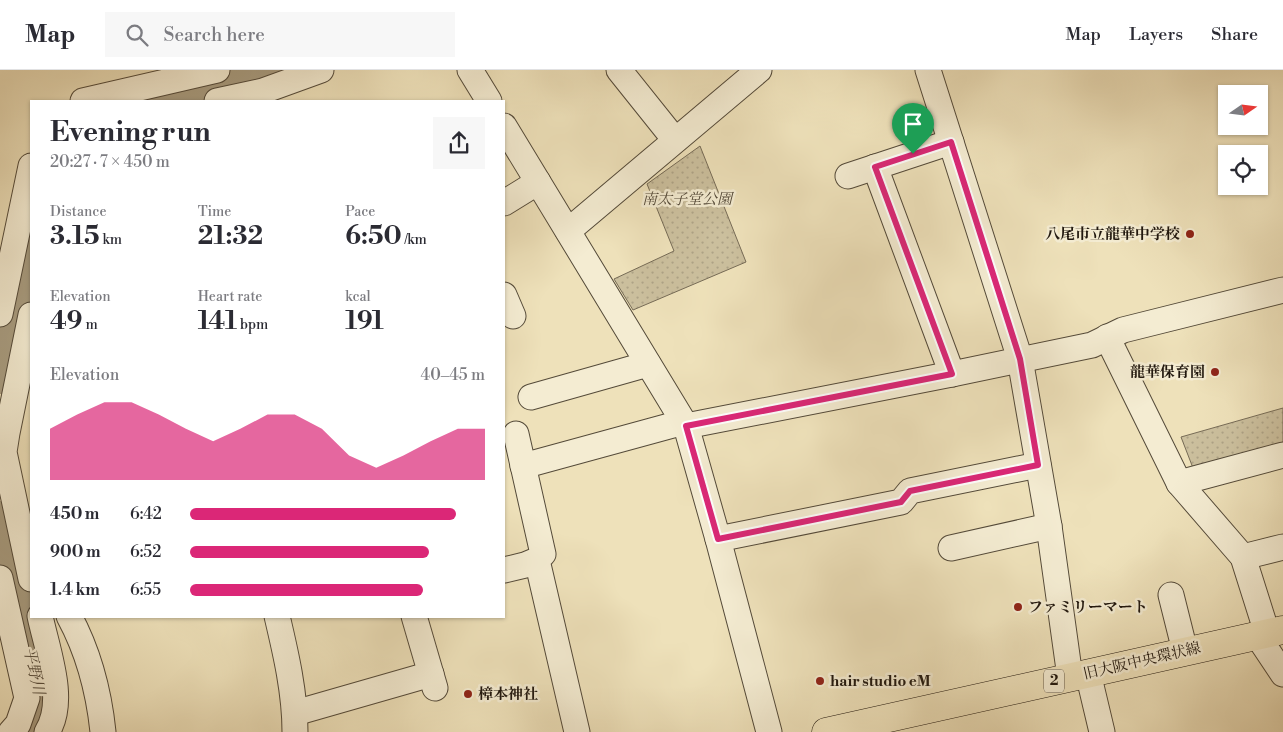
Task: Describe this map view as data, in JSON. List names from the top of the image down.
{
  "streets": {
    "main road": ["旧大阪中央環状線", "2"]
  },
  "water": ["平野川"],
  "parks": ["南太子堂公園"],
  "places": [
    "八尾市立龍華中学校",
    "龍華保育園",
    "ファミリーマート",
    "hair studio eM",
    "樟本神社"
  ],
  "north": "right",
  "page": {
    "header": "Map",
    "search": "Search here",
    "nav": ["Map", "Layers", "Share"],
    "heading": ["Evening run", "20:27 · 7 × 450 m"],
    "stats": [
      ["Distance", "3.15 km"],
      ["Time", "21:32"],
      ["Pace", "6:50 /km"],
      ["Elevation", "49 m"],
      ["Heart rate", "141 bpm"],
      ["kcal", "191"]
    ],
    "chart": ["Elevation", "40–45 m"],
    "list": [
      {
        "name": "450 m",
        "note": "6:42"
      },
      {
        "name": "900 m",
        "note": "6:52"
      },
      {
        "name": "1.4 km",
        "note": "6:55"
      }
    ]
  }
}
